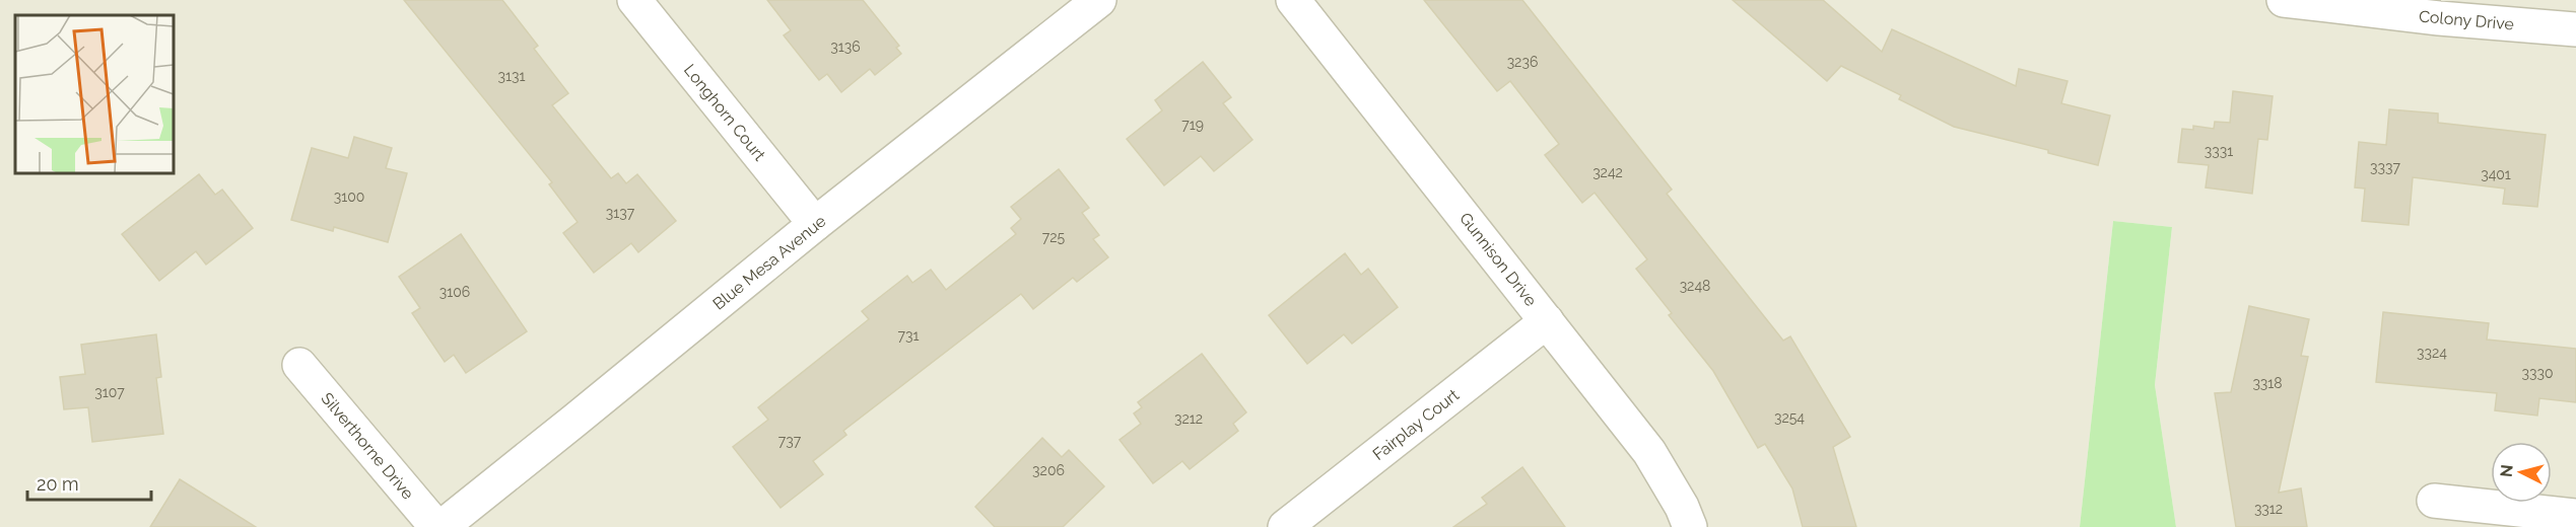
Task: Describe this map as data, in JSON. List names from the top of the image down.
{
  "streets": {
    "street": [
      "Colony Drive",
      "Longhorn Court",
      "Gunnison Drive",
      "Blue Mesa Avenue",
      "Fairplay Court",
      "Silverthorne Drive"
    ]
  },
  "crossings": [
    ["Longhorn Court", "Blue Mesa Avenue"],
    ["Gunnison Drive", "Fairplay Court"]
  ],
  "house_numbers": [
    "3136",
    "3236",
    "3131",
    "719",
    "3331",
    "3337",
    "3242",
    "3401",
    "3100",
    "3137",
    "725",
    "3248",
    "3106",
    "731",
    "3324",
    "3330",
    "3318",
    "3107",
    "3254",
    "3212",
    "737",
    "3206",
    "3312"
  ],
  "scale_bar": "20 m",
  "north": "left"
}
